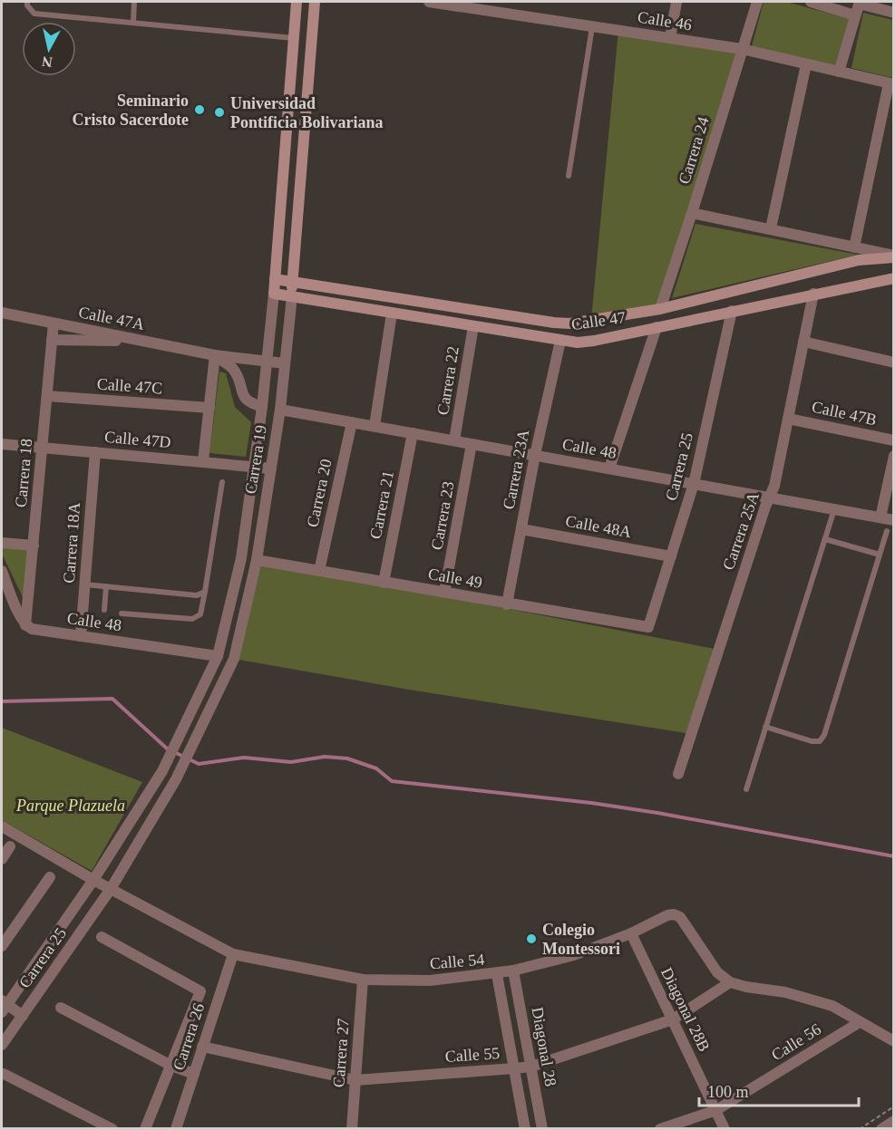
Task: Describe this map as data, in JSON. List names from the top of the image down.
{
  "streets": {
    "main road": ["Calle 47", "Carrera 19"],
    "street": [
      "Calle 46",
      "Carrera 24",
      "Calle 47A",
      "Carrera 22",
      "Calle 47C",
      "Calle 47B",
      "Calle 47D",
      "Calle 48",
      "Carrera 25",
      "Carrera 23A",
      "Carrera 18",
      "Carrera 20",
      "Carrera 21",
      "Carrera 23",
      "Calle 48A",
      "Carrera 25A",
      "Carrera 18A",
      "Calle 49",
      "Calle 54",
      "Diagonal 28B",
      "Carrera 26",
      "Calle 56",
      "Diagonal 28",
      "Carrera 27",
      "Calle 55"
    ]
  },
  "crossings": [
    ["Calle 46", "Carrera 24"],
    ["Carrera 24", "Calle 47"],
    ["Calle 47A", "Carrera 19"],
    ["Calle 47A", "Carrera 18"],
    ["Calle 47", "Carrera 22"],
    ["Calle 47", "Carrera 19"],
    ["Calle 47", "Carrera 25"],
    ["Calle 47", "Carrera 23A"],
    ["Calle 47", "Carrera 25A"],
    ["Carrera 22", "Calle 48"],
    ["Calle 47C", "Carrera 18"],
    ["Calle 47B", "Carrera 25A"],
    ["Calle 47D", "Carrera 19"],
    ["Calle 47D", "Carrera 18"],
    ["Calle 47D", "Carrera 18A"],
    ["Calle 48", "Carrera 19"],
    ["Calle 48", "Carrera 25"],
    ["Calle 48", "Carrera 23A"],
    ["Calle 48", "Carrera 18"],
    ["Calle 48", "Carrera 20"],
    ["Calle 48", "Carrera 21"],
    ["Calle 48", "Carrera 23"],
    ["Calle 48", "Carrera 25A"],
    ["Calle 48", "Carrera 18A"],
    ["Carrera 19", "Carrera 25"],
    ["Carrera 19", "Calle 49"],
    ["Carrera 19", "Calle 54"],
    ["Carrera 25", "Calle 48A"],
    ["Carrera 25", "Calle 49"],
    ["Carrera 25", "Calle 54"],
    ["Carrera 23A", "Calle 48A"],
    ["Carrera 23A", "Calle 49"],
    ["Carrera 20", "Calle 49"],
    ["Carrera 21", "Calle 49"],
    ["Carrera 23", "Calle 49"],
    ["Calle 54", "Diagonal 28B"],
    ["Calle 54", "Carrera 26"],
    ["Calle 54", "Diagonal 28"],
    ["Calle 54", "Carrera 27"],
    ["Calle 54", "Calle 55"],
    ["Diagonal 28B", "Calle 56"],
    ["Diagonal 28B", "Calle 55"],
    ["Carrera 26", "Calle 55"],
    ["Diagonal 28", "Calle 55"],
    ["Carrera 27", "Calle 55"]
  ],
  "parks": ["Parque Plazuela"],
  "places": ["Seminario Cristo Sacerdote", "Universidad Pontificia Bolivariana", "Colegio Montessori"],
  "scale_bar": "100 m",
  "north": "bottom"
}
